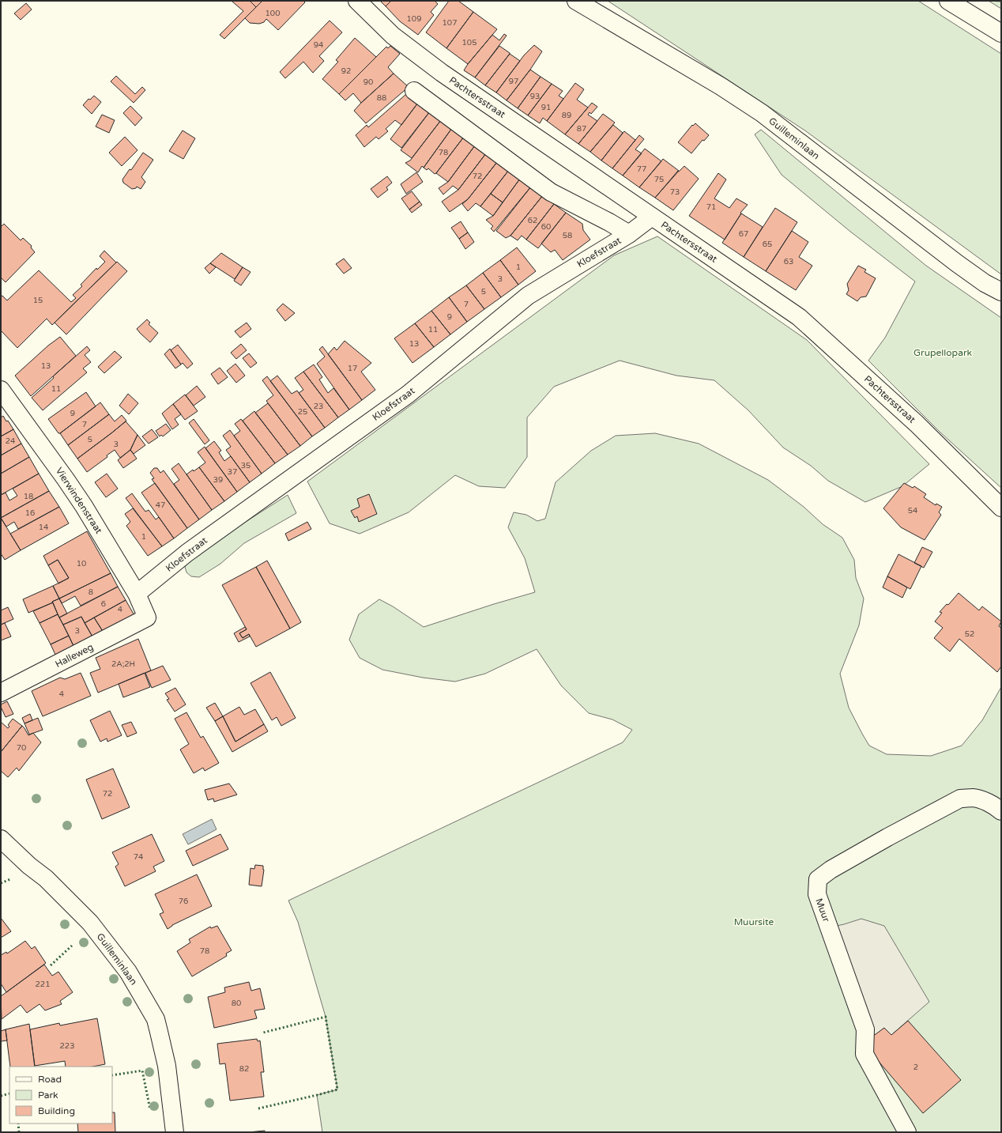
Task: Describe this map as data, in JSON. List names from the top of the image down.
{
  "streets": {
    "street": [
      "Pachtersstraat",
      "Guilleminlaan",
      "Kloefstraat",
      "Vierwindenstraat",
      "Halleweg",
      "Muur"
    ]
  },
  "crossings": [
    ["Pachtersstraat", "Kloefstraat"],
    ["Kloefstraat", "Vierwindenstraat"],
    ["Vierwindenstraat", "Halleweg"]
  ],
  "parks": ["Grupellopark", "Muursite"],
  "house_numbers": [
    "100",
    "109",
    "107",
    "105",
    "94",
    "92",
    "97",
    "90",
    "93",
    "88",
    "91",
    "89",
    "87",
    "78",
    "77",
    "72",
    "75",
    "73",
    "71",
    "62",
    "60",
    "67",
    "58",
    "65",
    "63",
    "1",
    "3",
    "5",
    "15",
    "7",
    "9",
    "11",
    "13",
    "13",
    "17",
    "11",
    "23",
    "25",
    "9",
    "7",
    "5",
    "24",
    "3",
    "35",
    "37",
    "39",
    "18",
    "47",
    "54",
    "16",
    "14",
    "1",
    "10",
    "8",
    "6",
    "4",
    "3",
    "52",
    "2A;2H",
    "4",
    "70",
    "72",
    "74",
    "76",
    "78",
    "221",
    "80",
    "223",
    "2",
    "82"
  ],
  "legend": ["Road", "Park", "Building"]
}
